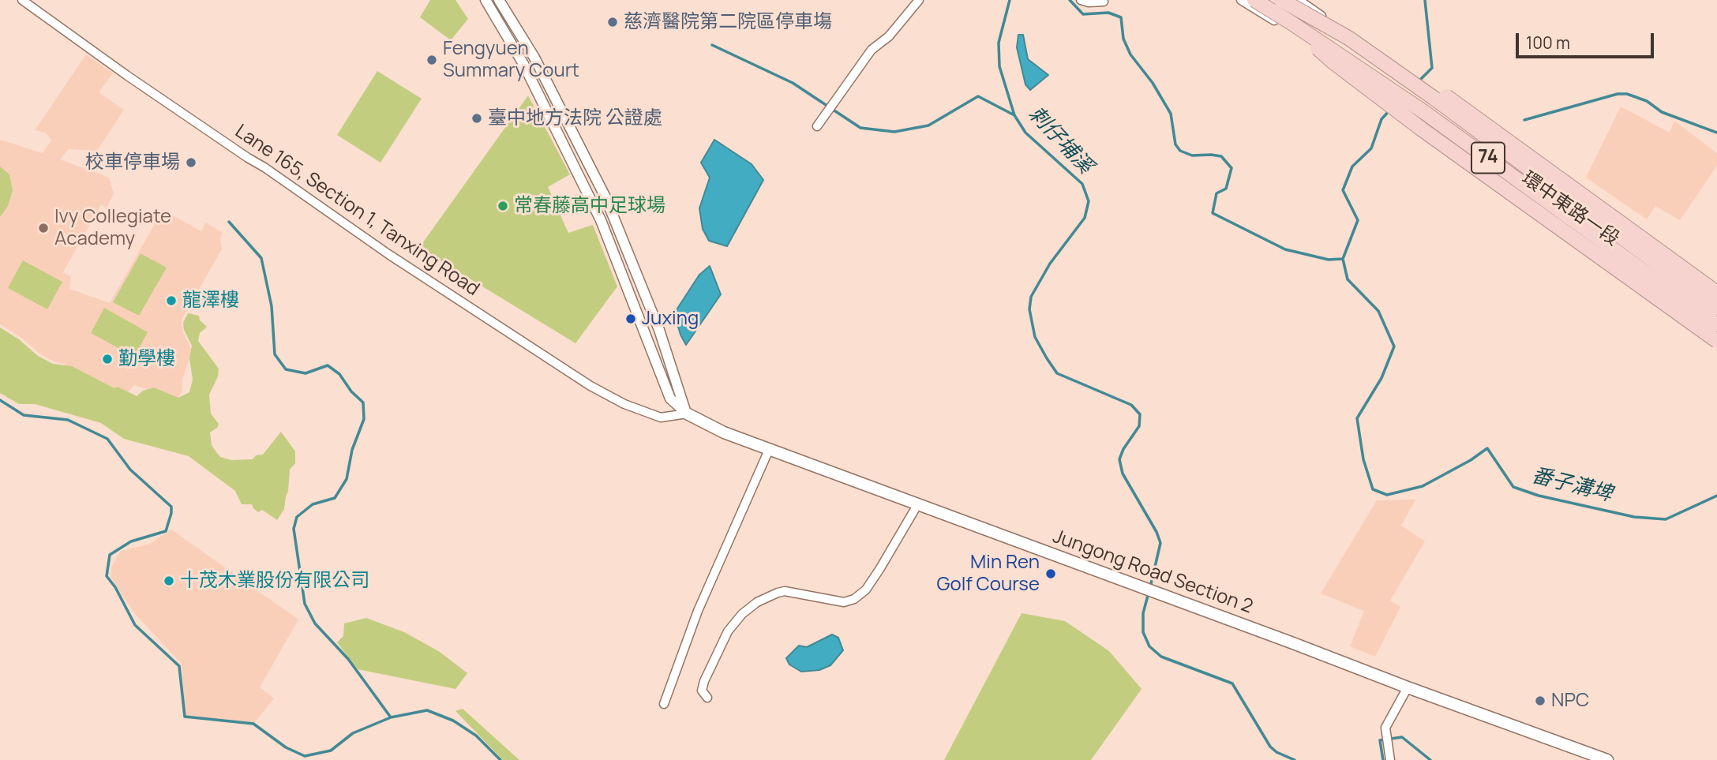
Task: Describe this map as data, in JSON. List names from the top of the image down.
{
  "streets": {
    "highway": ["74"],
    "main road": ["Jungong Road Section 2"],
    "street": ["環中東路一段", "Lane 165, Section 1, Tanxing Road"]
  },
  "crossings": [
    ["Lane 165, Section 1, Tanxing Road", "Jungong Road Section 2"]
  ],
  "water": ["刺仔埔溪", "番子溝埤"],
  "places": [
    "慈濟醫院第二院區停車塲",
    "Fengyuen Summary Court",
    "臺中地方法院 公證處",
    "校車停車場",
    "常春藤高中足球場",
    "Ivy Collegiate Academy",
    "龍澤樓",
    "Juxing",
    "勤學樓",
    "Min Ren Golf Course",
    "十茂木業股份有限公司",
    "NPC"
  ],
  "scale_bar": "100 m"
}
